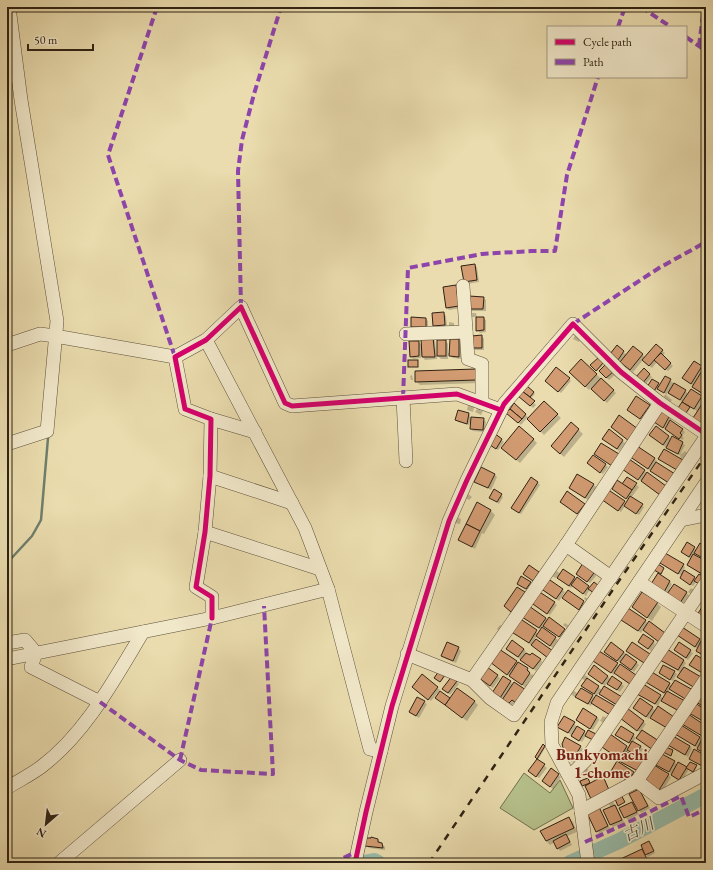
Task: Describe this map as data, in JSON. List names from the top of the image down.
{
  "districts": ["Bunkyomachi 1-chome"],
  "water": ["古川"],
  "legend": ["Cycle path", "Path"],
  "scale_bar": "50 m",
  "north": "bottom left"
}
